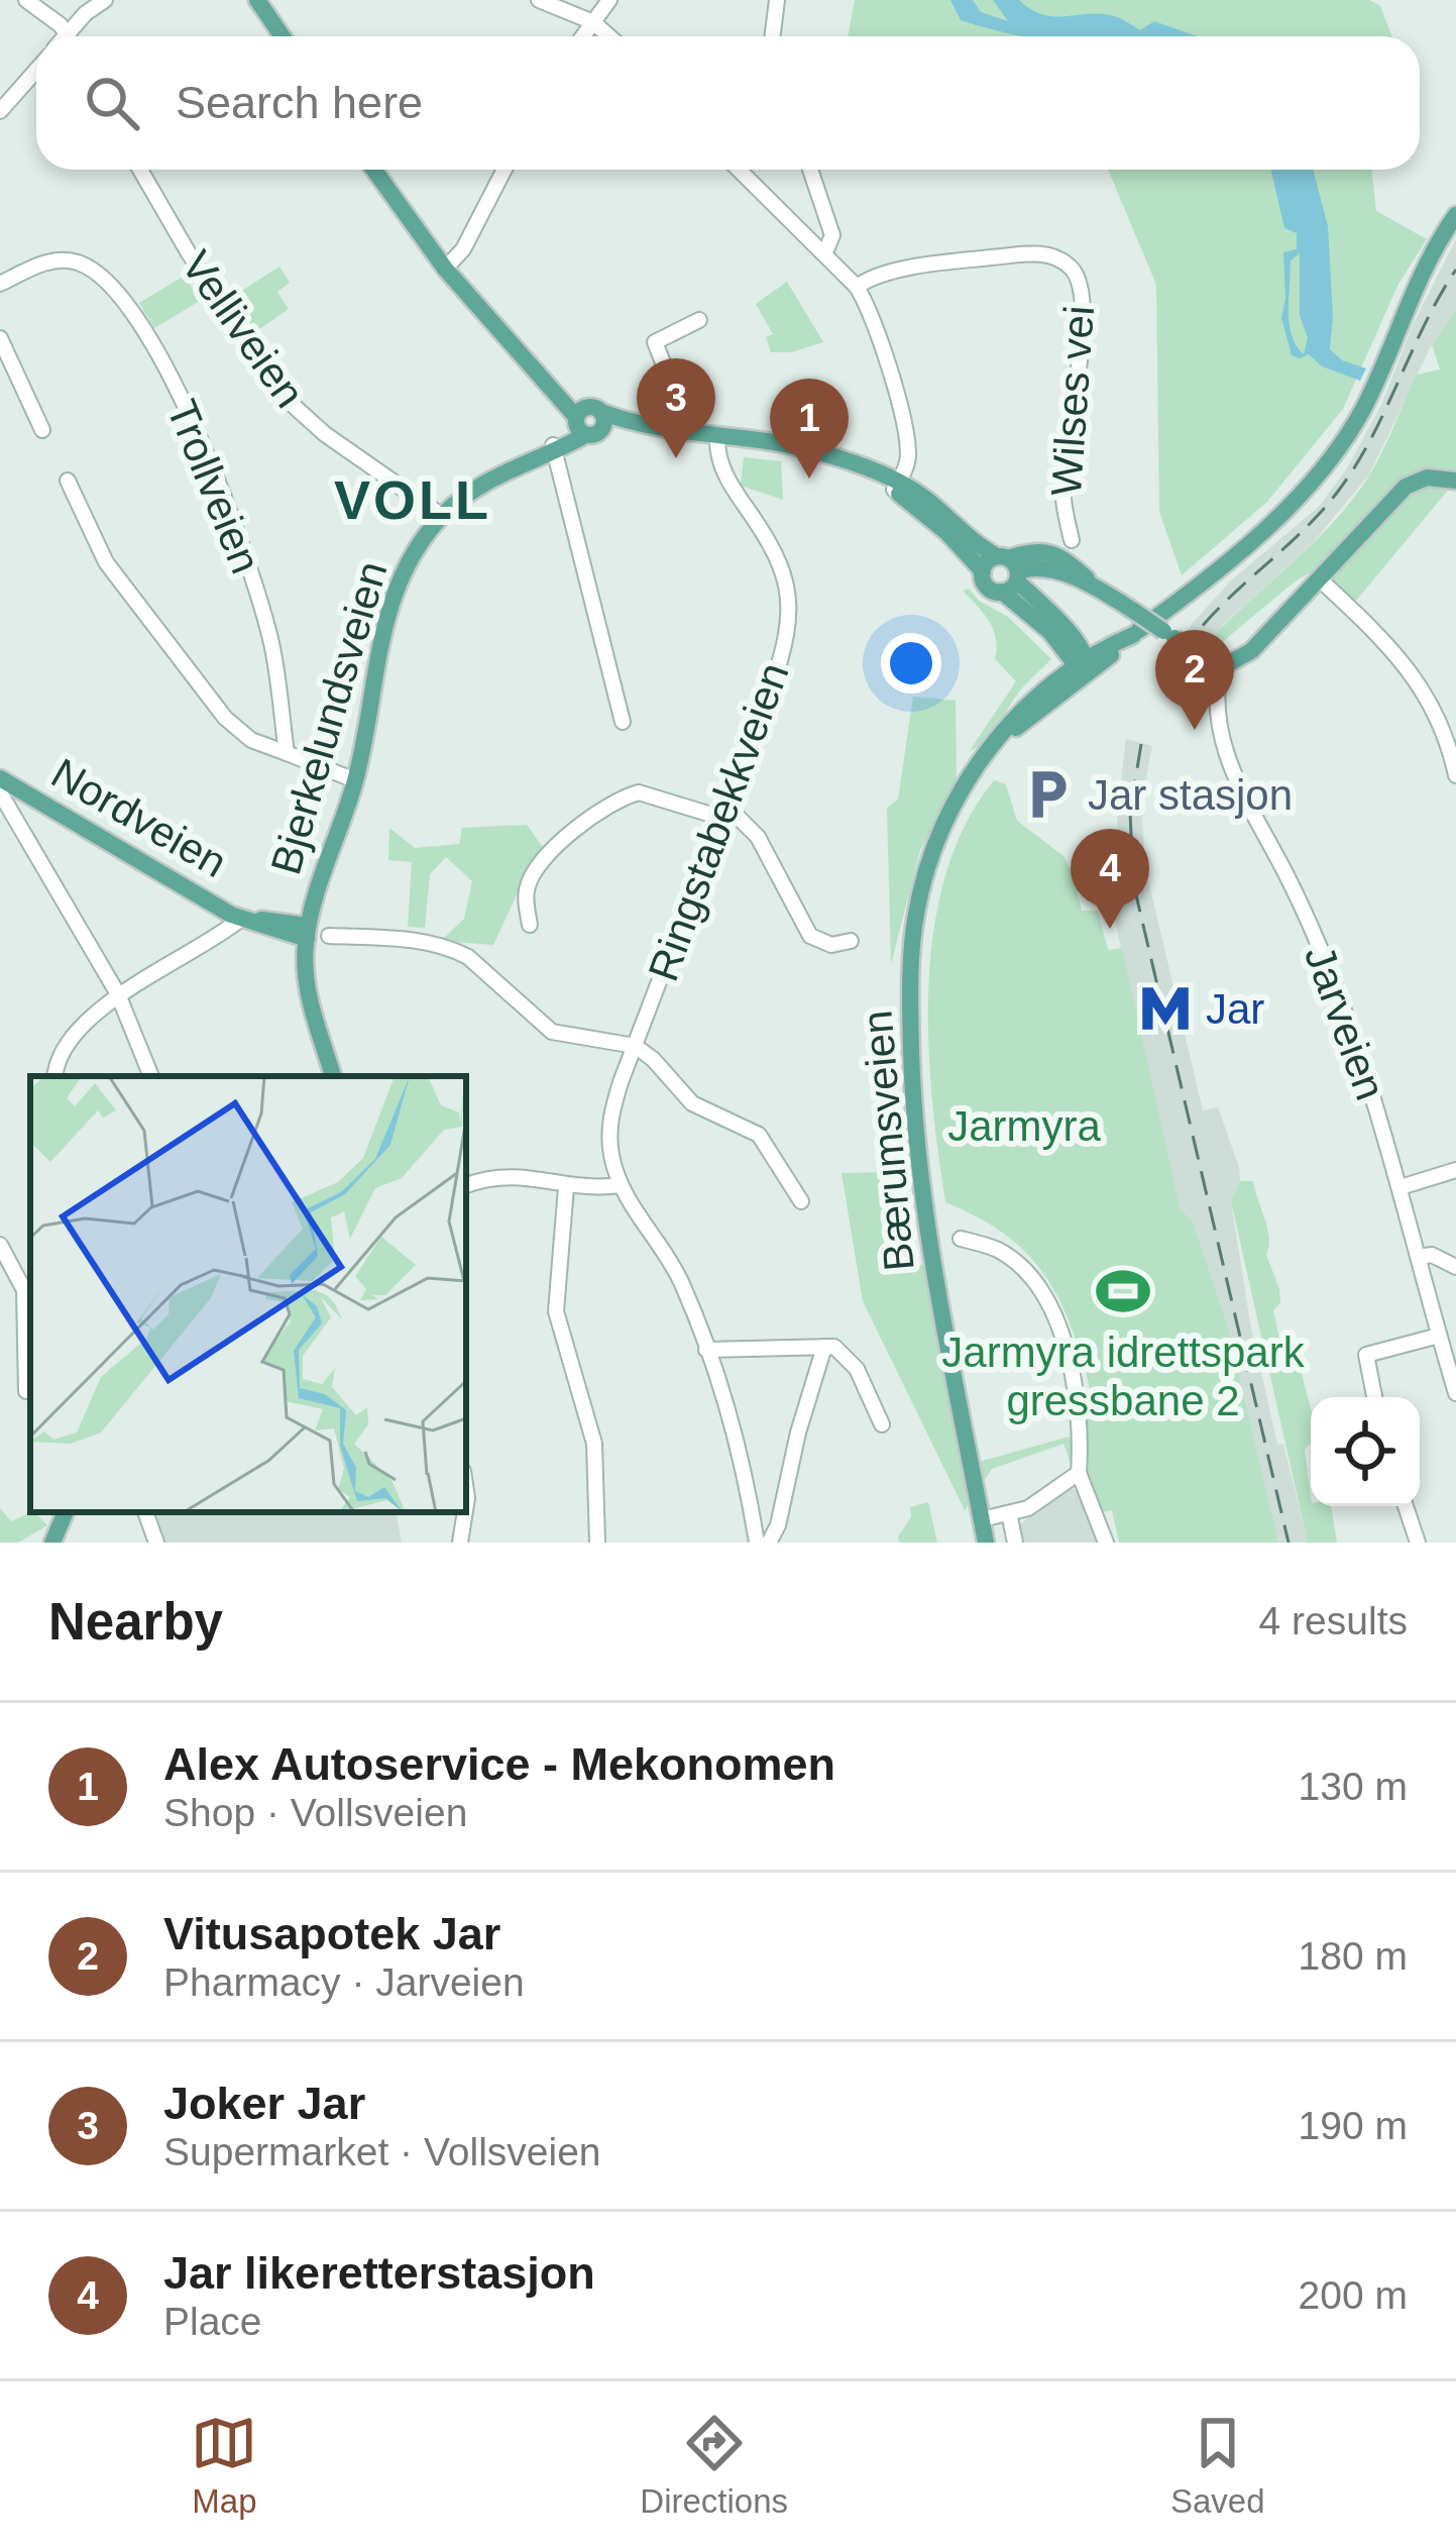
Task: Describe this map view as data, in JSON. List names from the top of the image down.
{
  "streets": {
    "main road": ["Bjerkelundsveien", "Nordveien", "Bærumsveien"],
    "street": [
      "Velliveien",
      "Wilses vei",
      "Trollveien",
      "Ringstabekkveien",
      "Jarveien"
    ]
  },
  "crossings": [
    ["Velliveien", "Bjerkelundsveien"],
    ["Bjerkelundsveien", "Nordveien"]
  ],
  "districts": ["VOLL"],
  "parks": ["Jarmyra"],
  "places": {
    "parking": ["Jar stasjon"],
    "metro station": ["Jar"],
    "sports": ["Jarmyra idrettspark gressbane 2"]
  },
  "page": {
    "search": "Search here",
    "pins": [
      "3",
      "1",
      "2",
      "4"
    ],
    "heading": ["Nearby", "4 results"],
    "list": [
      {
        "mark": "1",
        "name": "Alex Autoservice - Mekonomen",
        "note": "Shop · Vollsveien",
        "value": "130 m"
      },
      {
        "mark": "2",
        "name": "Vitusapotek Jar",
        "note": "Pharmacy · Jarveien",
        "value": "180 m"
      },
      {
        "mark": "3",
        "name": "Joker Jar",
        "note": "Supermarket · Vollsveien",
        "value": "190 m"
      },
      {
        "mark": "4",
        "name": "Jar likeretterstasjon",
        "note": "Place",
        "value": "200 m"
      }
    ],
    "nav": ["Map", "Directions", "Saved"]
  }
}
